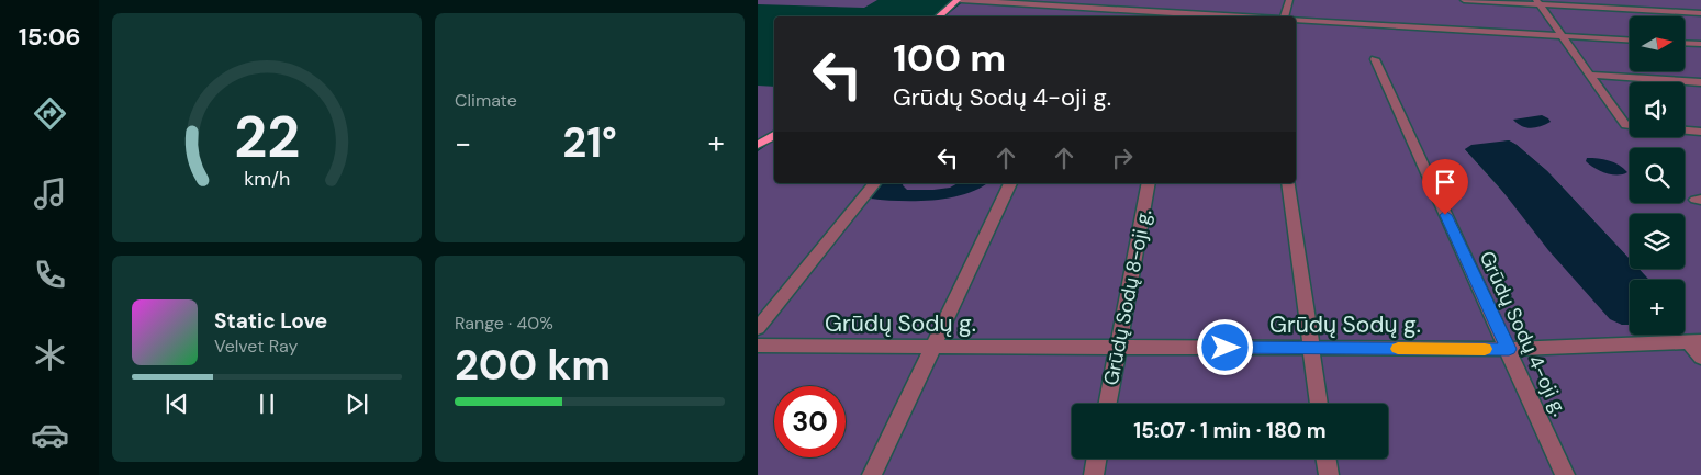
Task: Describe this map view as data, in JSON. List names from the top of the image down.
{
  "streets": {
    "street": ["Grūdų Sodų 8-oji g.", "Grūdų Sodų g.", "Grūdų Sodų 4-oji g."]
  },
  "crossings": [
    ["Grūdų Sodų 8-oji g.", "Grūdų Sodų g."],
    ["Grūdų Sodų g.", "Grūdų Sodų 4-oji g."]
  ],
  "north": "right",
  "page": {
    "tabs": "15:06",
    "tile": [
      "Climate",
      ["Range · 40%", "200 km"]
    ],
    "map_buttons": "+",
    "turn": ["100 m", "Grūdų Sodų 4-oji g."],
    "heat": ["−", "21°", "+"],
    "song": ["Static Love", "Velvet Ray"],
    "limit": "30",
    "trip": "15:07 · 1 min · 180 m",
    "gauge": ["22", "km/h"]
  }
}
